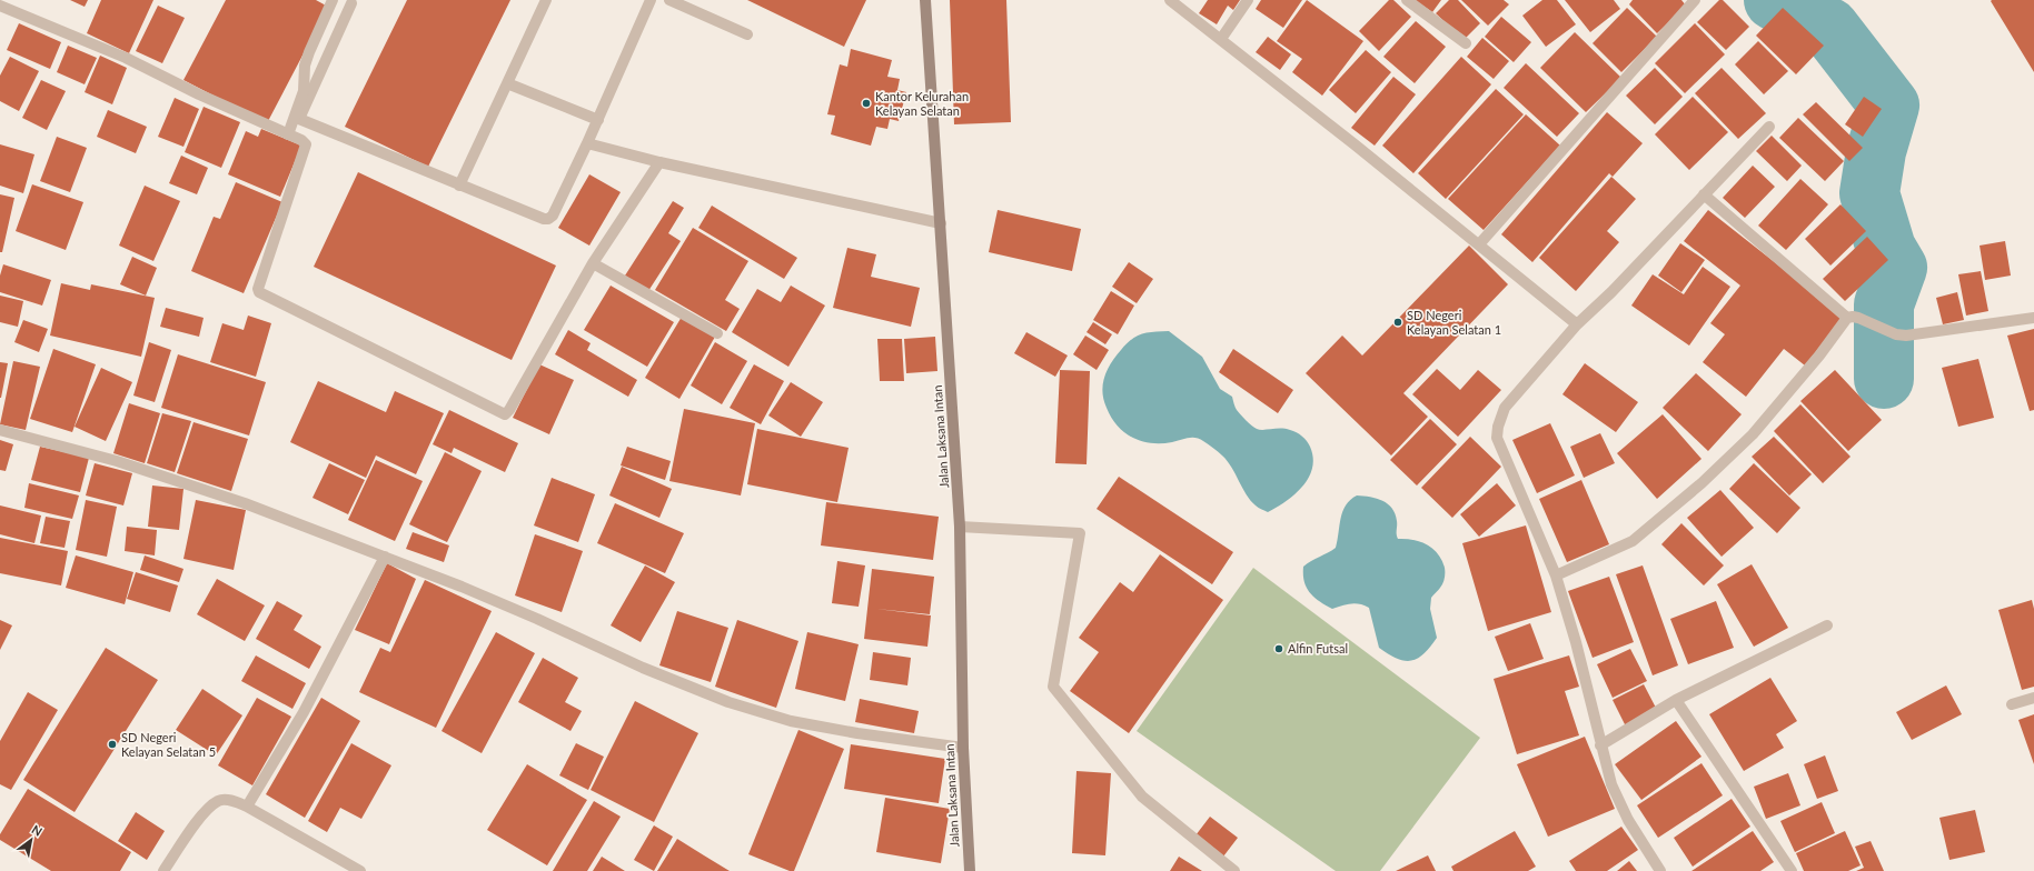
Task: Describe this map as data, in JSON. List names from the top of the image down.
{
  "streets": {
    "street": ["Jalan Laksana Intan"]
  },
  "places": [
    "Kantor Kelurahan Kelayan Selatan",
    "SD Negeri Kelayan Selatan 1",
    "Alfin Futsal",
    "SD Negeri Kelayan Selatan 5"
  ],
  "north": "top right"
}
